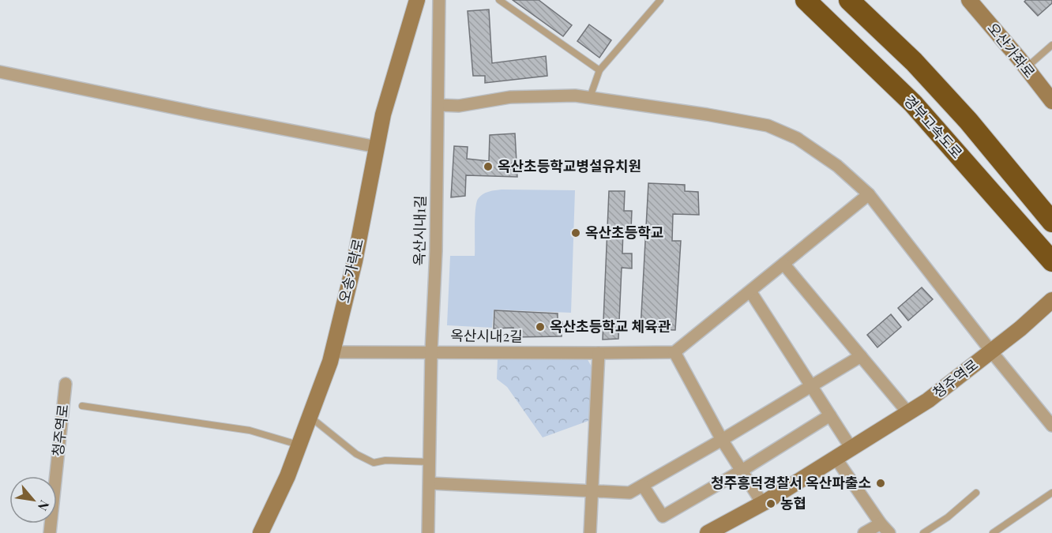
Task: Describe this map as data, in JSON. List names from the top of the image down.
{
  "streets": {
    "highway": ["경부고속도로"],
    "street": [
      "오산가좌로",
      "옥산시내1길",
      "오송가락로",
      "옥산시내2길",
      "청주역로"
    ]
  },
  "crossings": [
    ["옥산시내1길", "옥산시내2길"],
    ["오송가락로", "옥산시내2길"]
  ],
  "places": [
    "옥산초등학교병설유치원",
    "옥산초등학교",
    "옥산초등학교 체육관",
    "청주흥덕경찰서 옥산파출소",
    "농협"
  ],
  "north": "bottom right"
}
